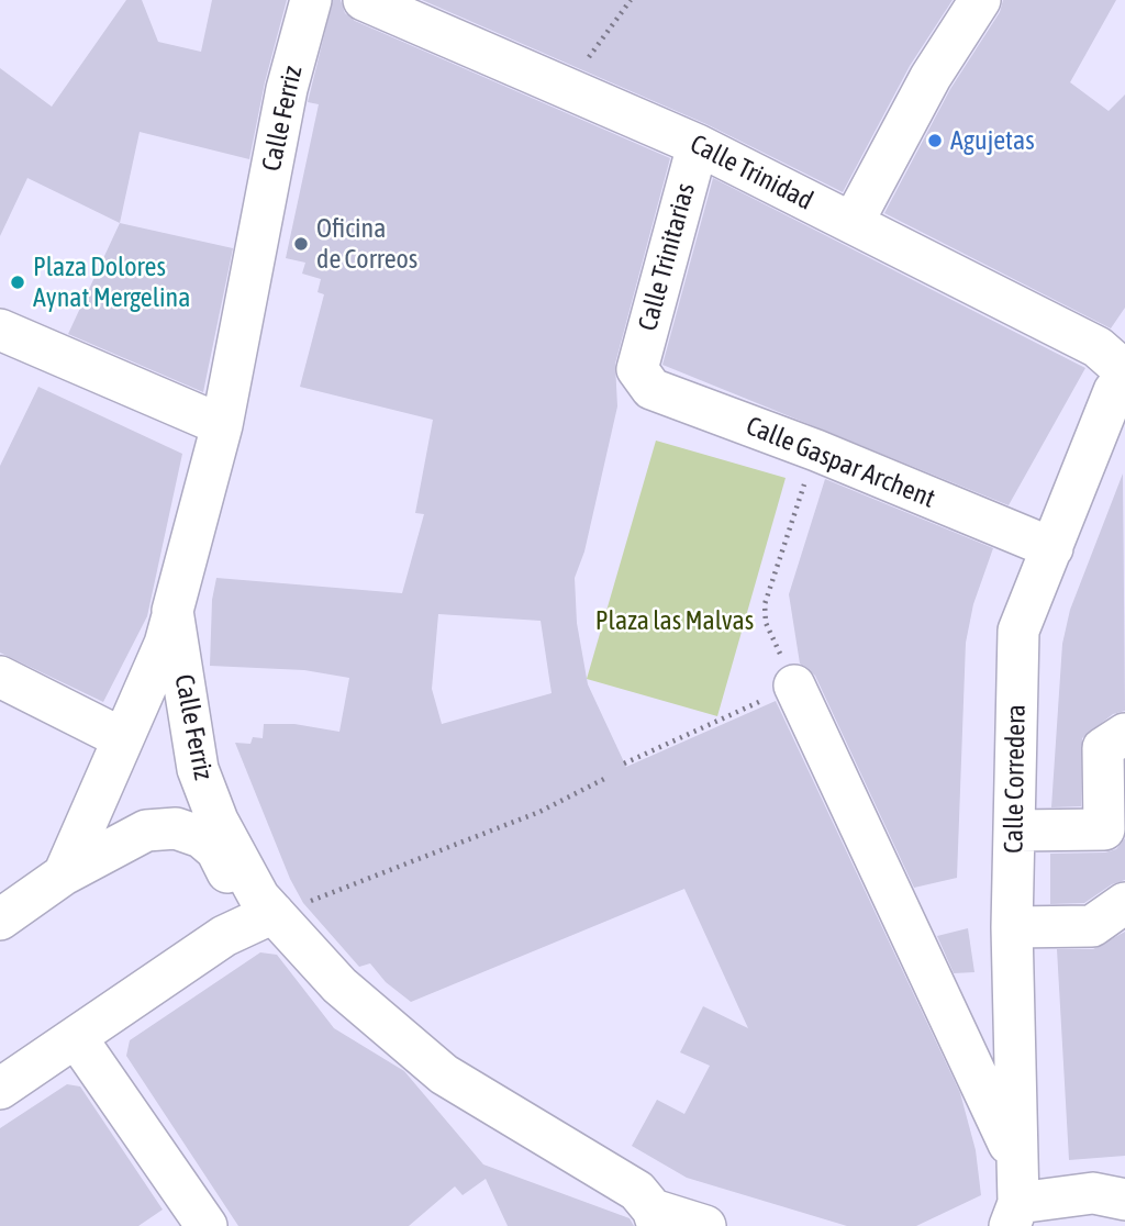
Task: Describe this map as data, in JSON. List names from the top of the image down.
{
  "streets": {
    "street": [
      "Calle Ferriz",
      "Calle Trinidad",
      "Calle Trinitarias",
      "Calle Gaspar Archent",
      "Calle Corredera"
    ]
  },
  "crossings": [
    ["Calle Trinidad", "Calle Trinitarias"],
    ["Calle Trinitarias", "Calle Gaspar Archent"],
    ["Calle Gaspar Archent", "Calle Corredera"]
  ],
  "parks": ["Plaza las Malvas"],
  "places": ["Agujetas", "Oficina de Correos", "Plaza Dolores Aynat Mergelina"]
}
